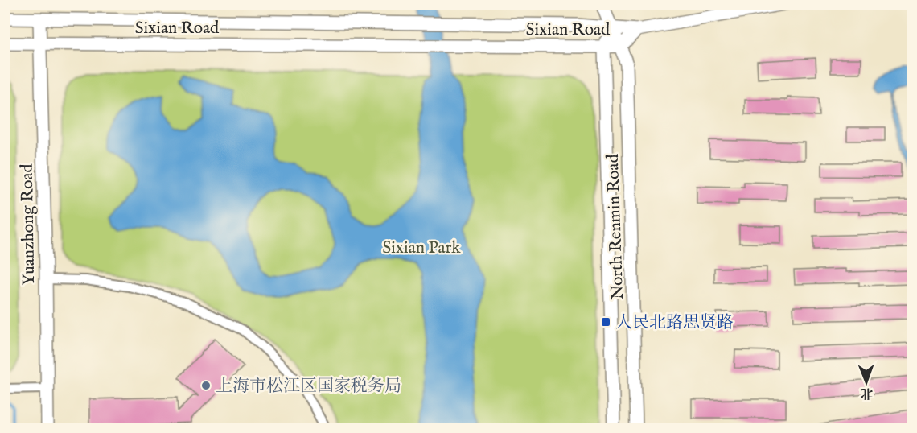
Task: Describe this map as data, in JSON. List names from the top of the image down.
{
  "streets": {
    "main road": ["Sixian Road", "Yuanzhong Road", "North Renmin Road"]
  },
  "crossings": [
    ["Sixian Road", "Yuanzhong Road"],
    ["Sixian Road", "North Renmin Road"]
  ],
  "parks": ["Sixian Park"],
  "places": {
    "transit": ["人民北路思贤路"],
    "other": ["上海市松江区国家税务局"]
  },
  "north": "bottom"
}
